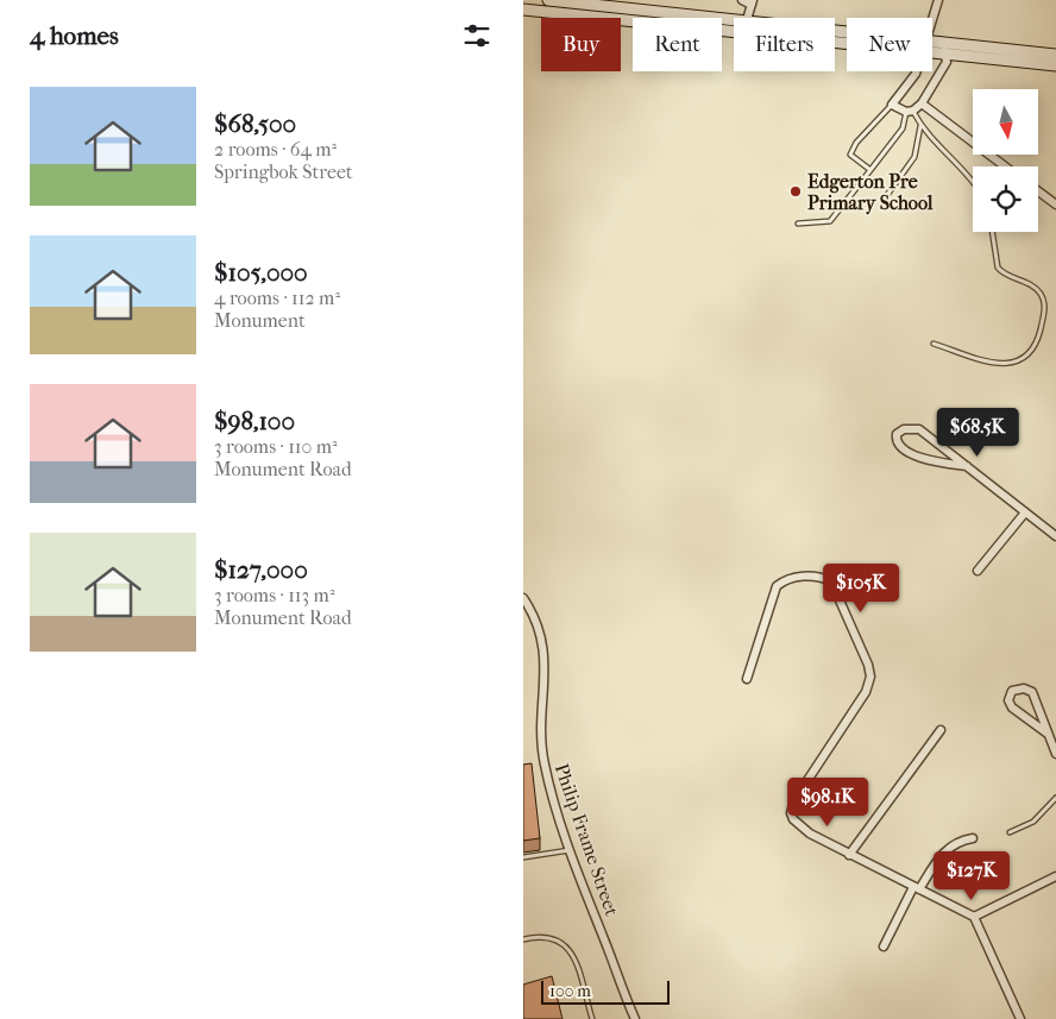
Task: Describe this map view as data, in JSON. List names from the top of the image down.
{
  "streets": {
    "street": ["Philip Frame Street"]
  },
  "places": ["Edgerton Pre Primary School"],
  "scale_bar": "100 m",
  "north": "bottom",
  "page": {
    "heading": "4 homes",
    "chip": [
      "Buy",
      "Rent",
      "Filters",
      "New"
    ],
    "list": [
      {
        "name": "$68,500",
        "note": "2 rooms · 64 m² · Springbok Street"
      },
      {
        "name": "$105,000",
        "note": "4 rooms · 112 m² · Monument"
      },
      {
        "name": "$98,100",
        "note": "3 rooms · 110 m² · Monument Road"
      },
      {
        "name": "$127,000",
        "note": "3 rooms · 113 m² · Monument Road"
      }
    ],
    "price": [
      "$68.5K",
      "$105K",
      "$98.1K",
      "$127K"
    ],
    "scale": "100 m"
  }
}
